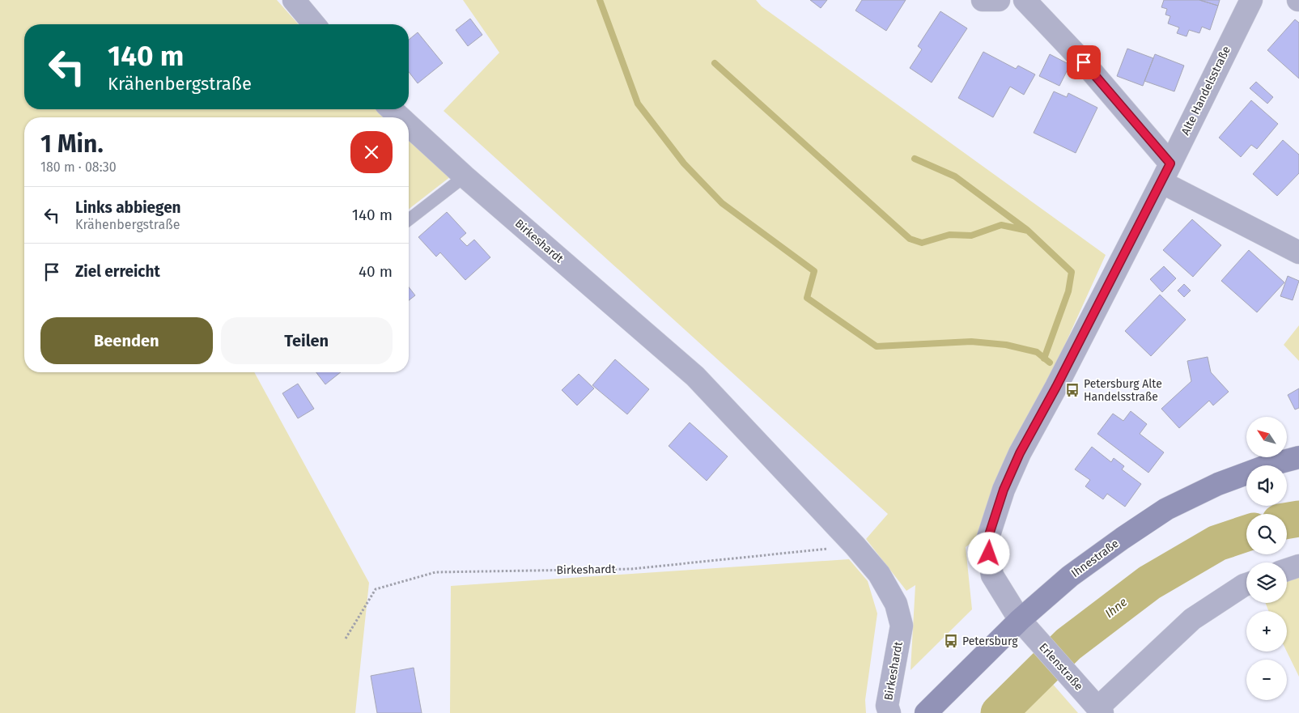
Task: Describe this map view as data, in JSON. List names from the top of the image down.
{
  "streets": {
    "main road": ["Ihnestraße"],
    "street": ["Alte Handelsstraße", "Birkeshardt", "Erlenstraße"]
  },
  "crossings": [
    ["Alte Handelsstraße", "Ihnestraße"],
    ["Alte Handelsstraße", "Erlenstraße"],
    ["Ihnestraße", "Erlenstraße"]
  ],
  "water": ["Ihne"],
  "places": {
    "bus stop": ["Petersburg Alte Handelsstraße", "Petersburg"]
  },
  "north": "top left",
  "page": {
    "turn": ["140 m", "Krähenbergstraße"],
    "heading": ["1 Min.", "180 m · 08:30"],
    "list": [
      {
        "name": "Links abbiegen",
        "note": "Krähenbergstraße",
        "value": "140 m"
      },
      {
        "name": "Ziel erreicht",
        "value": "40 m"
      }
    ],
    "buttons": ["Beenden", "Teilen"],
    "map_buttons": ["+", "−"]
  }
}
